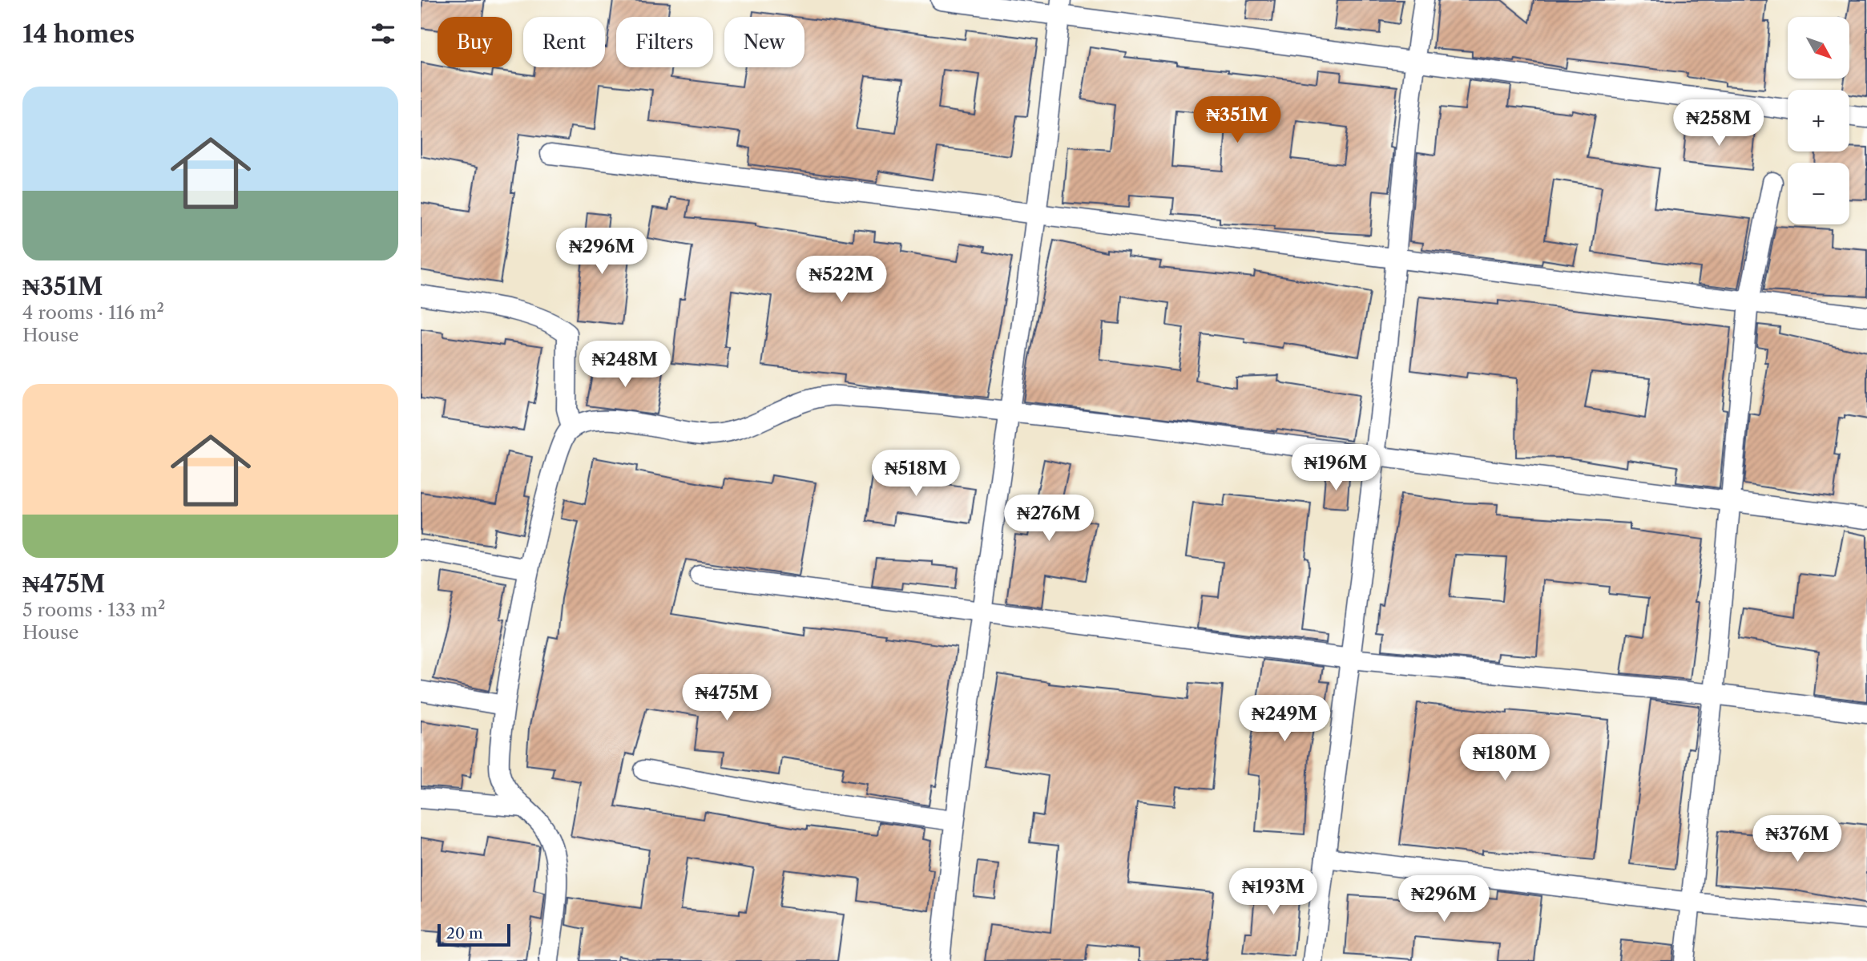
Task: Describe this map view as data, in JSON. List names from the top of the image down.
{
  "scale_bar": "20 m",
  "north": "bottom right",
  "page": {
    "heading": "14 homes",
    "map_buttons": ["+", "−"],
    "chip": [
      "Buy",
      "Rent",
      "Filters",
      "New"
    ],
    "list": [
      {
        "name": "₦351M",
        "note": "4 rooms · 116 m² · House"
      },
      {
        "name": "₦475M",
        "note": "5 rooms · 133 m² · House"
      }
    ],
    "price": [
      "₦351M",
      "₦258M",
      "₦296M",
      "₦522M",
      "₦248M",
      "₦196M",
      "₦518M",
      "₦276M",
      "₦475M",
      "₦249M",
      "₦180M",
      "₦376M",
      "₦193M",
      "₦296M"
    ],
    "scale": "20 m"
  }
}
